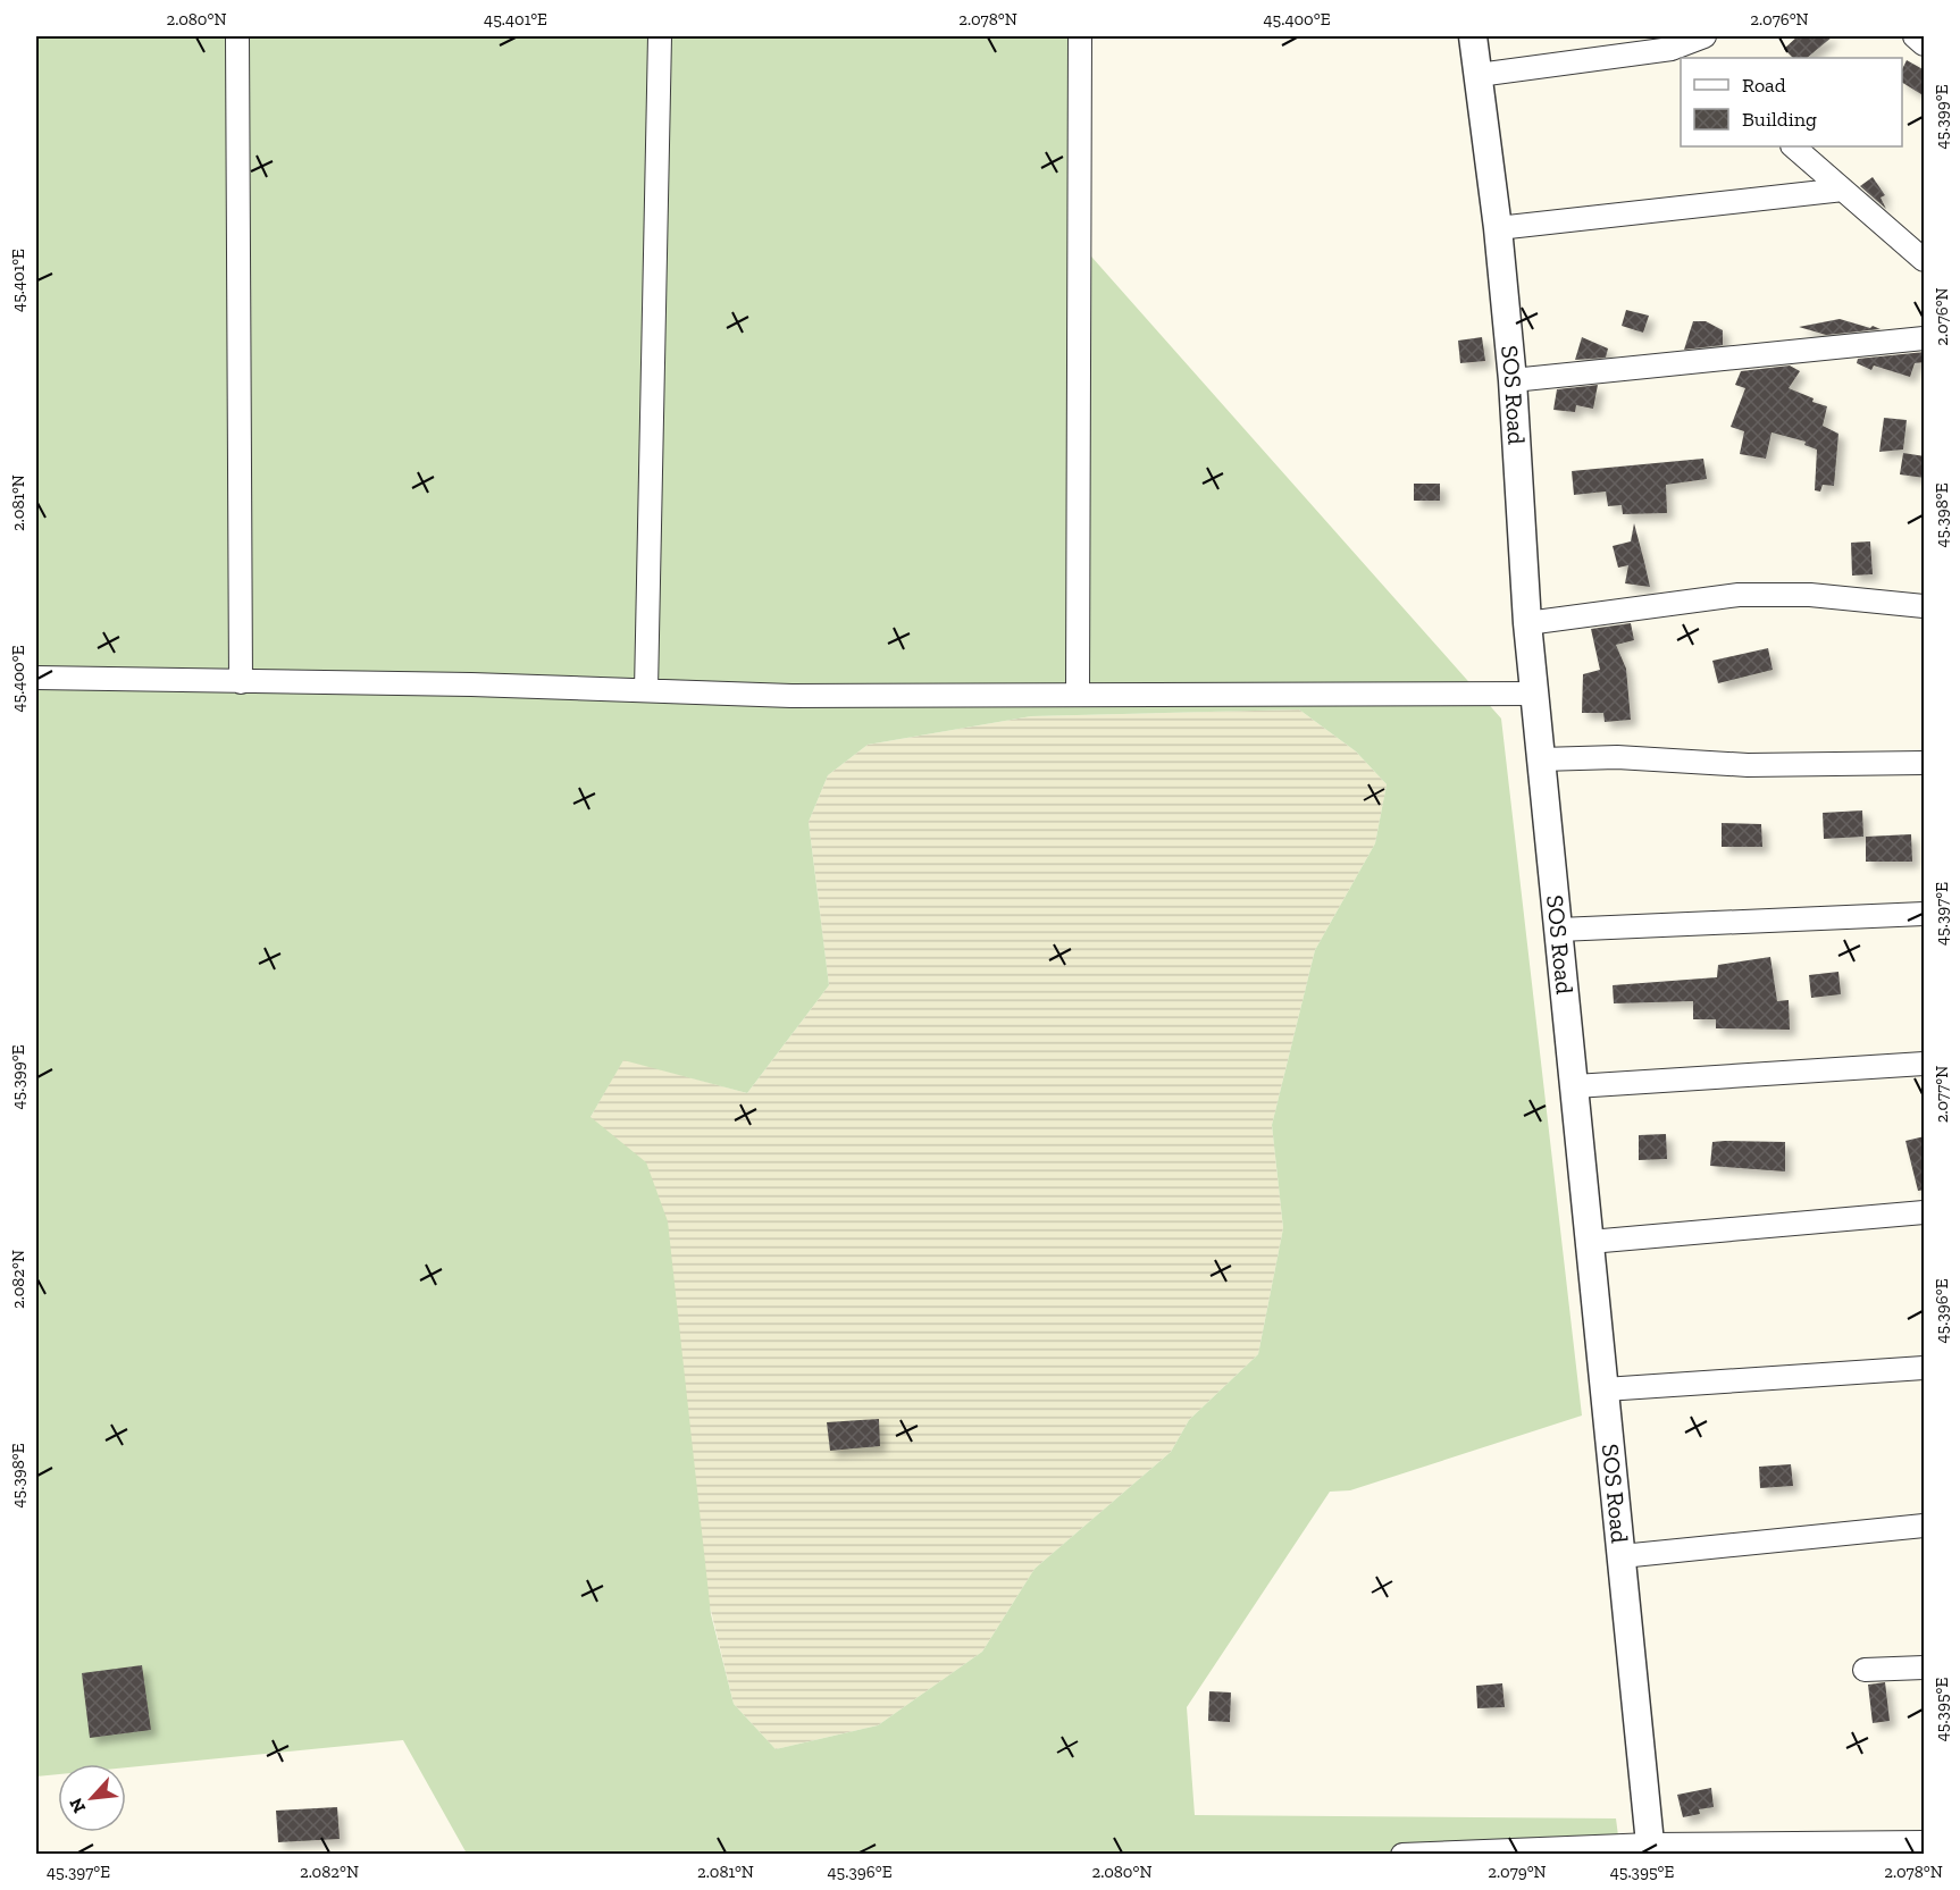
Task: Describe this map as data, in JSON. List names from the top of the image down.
{
  "streets": {
    "street": ["SOS Road"]
  },
  "legend": ["Road", "Building"],
  "north": "bottom left",
  "coordinates": [
    "2.080°N",
    "45.401°E",
    "2.078°N",
    "45.400°E",
    "2.076°N",
    "45.399°E",
    "2.081°N",
    "45.398°E",
    "45.397°E",
    "2.077°N",
    "2.082°N",
    "45.396°E",
    "45.395°E",
    "2.079°N"
  ]
}
